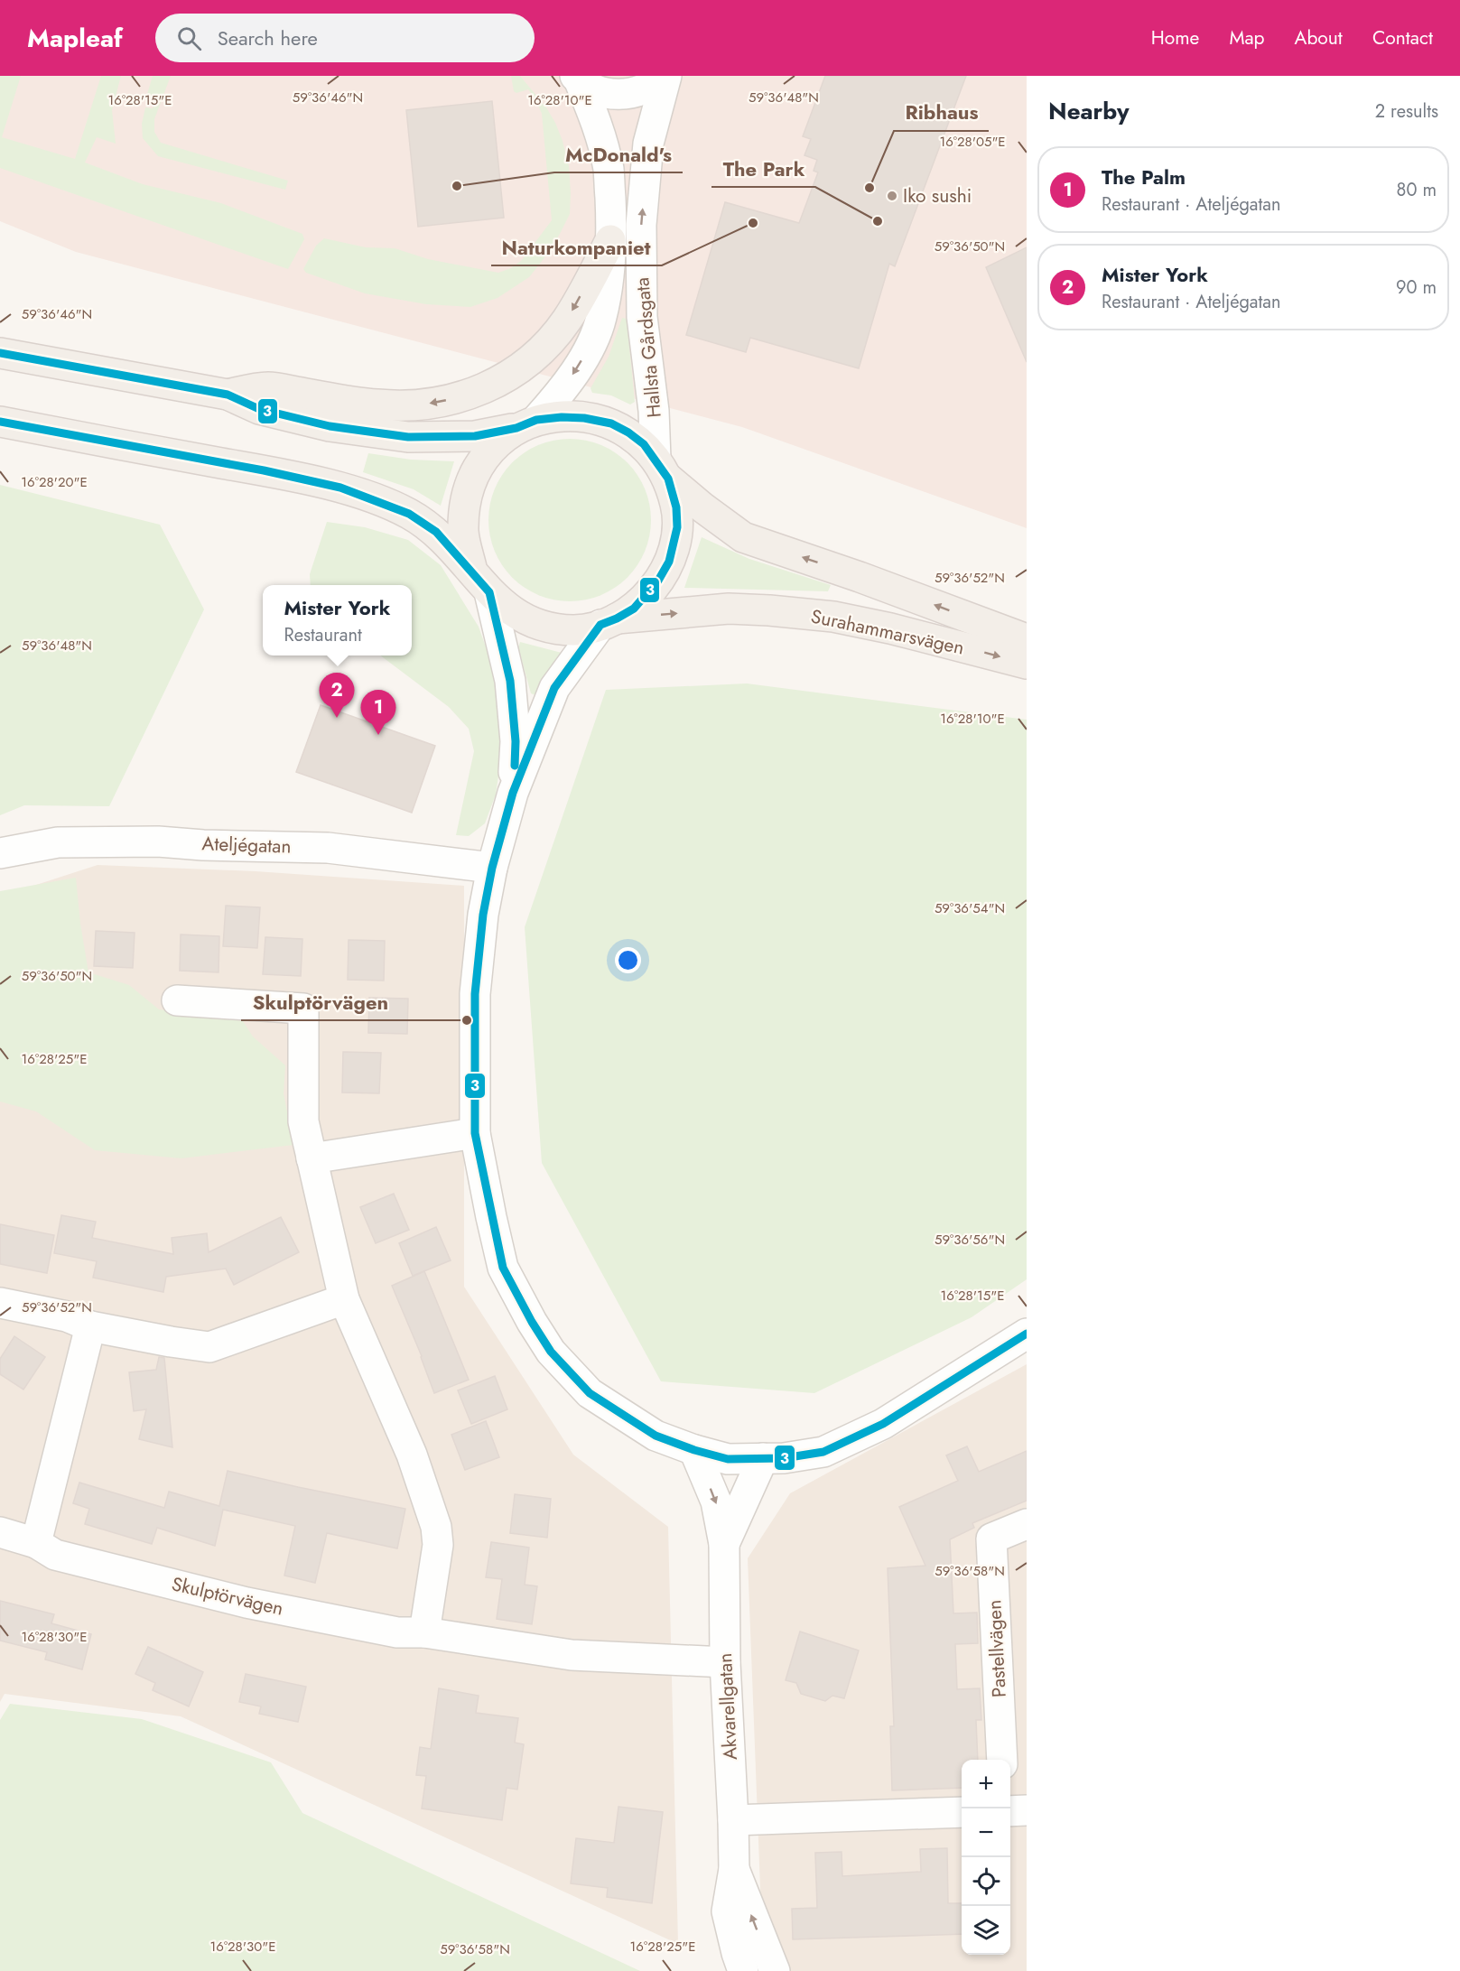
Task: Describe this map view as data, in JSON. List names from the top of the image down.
{
  "streets": {
    "main road": ["Surahammarsvägen"],
    "street": [
      "Hallsta Gårdsgata",
      "Ateljégatan",
      "Skulptörvägen",
      "Pastellvägen",
      "Akvarellgatan"
    ]
  },
  "crossings": [
    ["Hallsta Gårdsgata", "Surahammarsvägen"],
    ["Skulptörvägen", "Akvarellgatan"]
  ],
  "places": [
    "McDonald's",
    "Ribhaus",
    "Iko sushi",
    "The Park",
    "Naturkompaniet",
    "Skulptörvägen"
  ],
  "lines": ["transit line 3"],
  "page": {
    "header": "Mapleaf",
    "search": "Search here",
    "nav": [
      "Home",
      "Map",
      "About",
      "Contact"
    ],
    "heading": ["Nearby", "2 results"],
    "list": [
      {
        "mark": "1",
        "name": "The Palm",
        "note": "Restaurant · Ateljégatan",
        "value": "80 m"
      },
      {
        "mark": "2",
        "name": "Mister York",
        "note": "Restaurant · Ateljégatan",
        "value": "90 m"
      }
    ],
    "popup": ["Mister York", "Restaurant"],
    "pins": ["2", "1"],
    "map_buttons": ["+", "−"]
  },
  "coordinates": [
    "59°36'46\"N",
    "59°36'48\"N",
    "16°28'15\"E",
    "16°28'10\"E",
    "16°28'05\"E",
    "59°36'50\"N",
    "16°28'20\"E",
    "59°36'52\"N",
    "59°36'54\"N",
    "16°28'25\"E",
    "59°36'56\"N",
    "59°36'58\"N",
    "16°28'30\"E"
  ]
}
